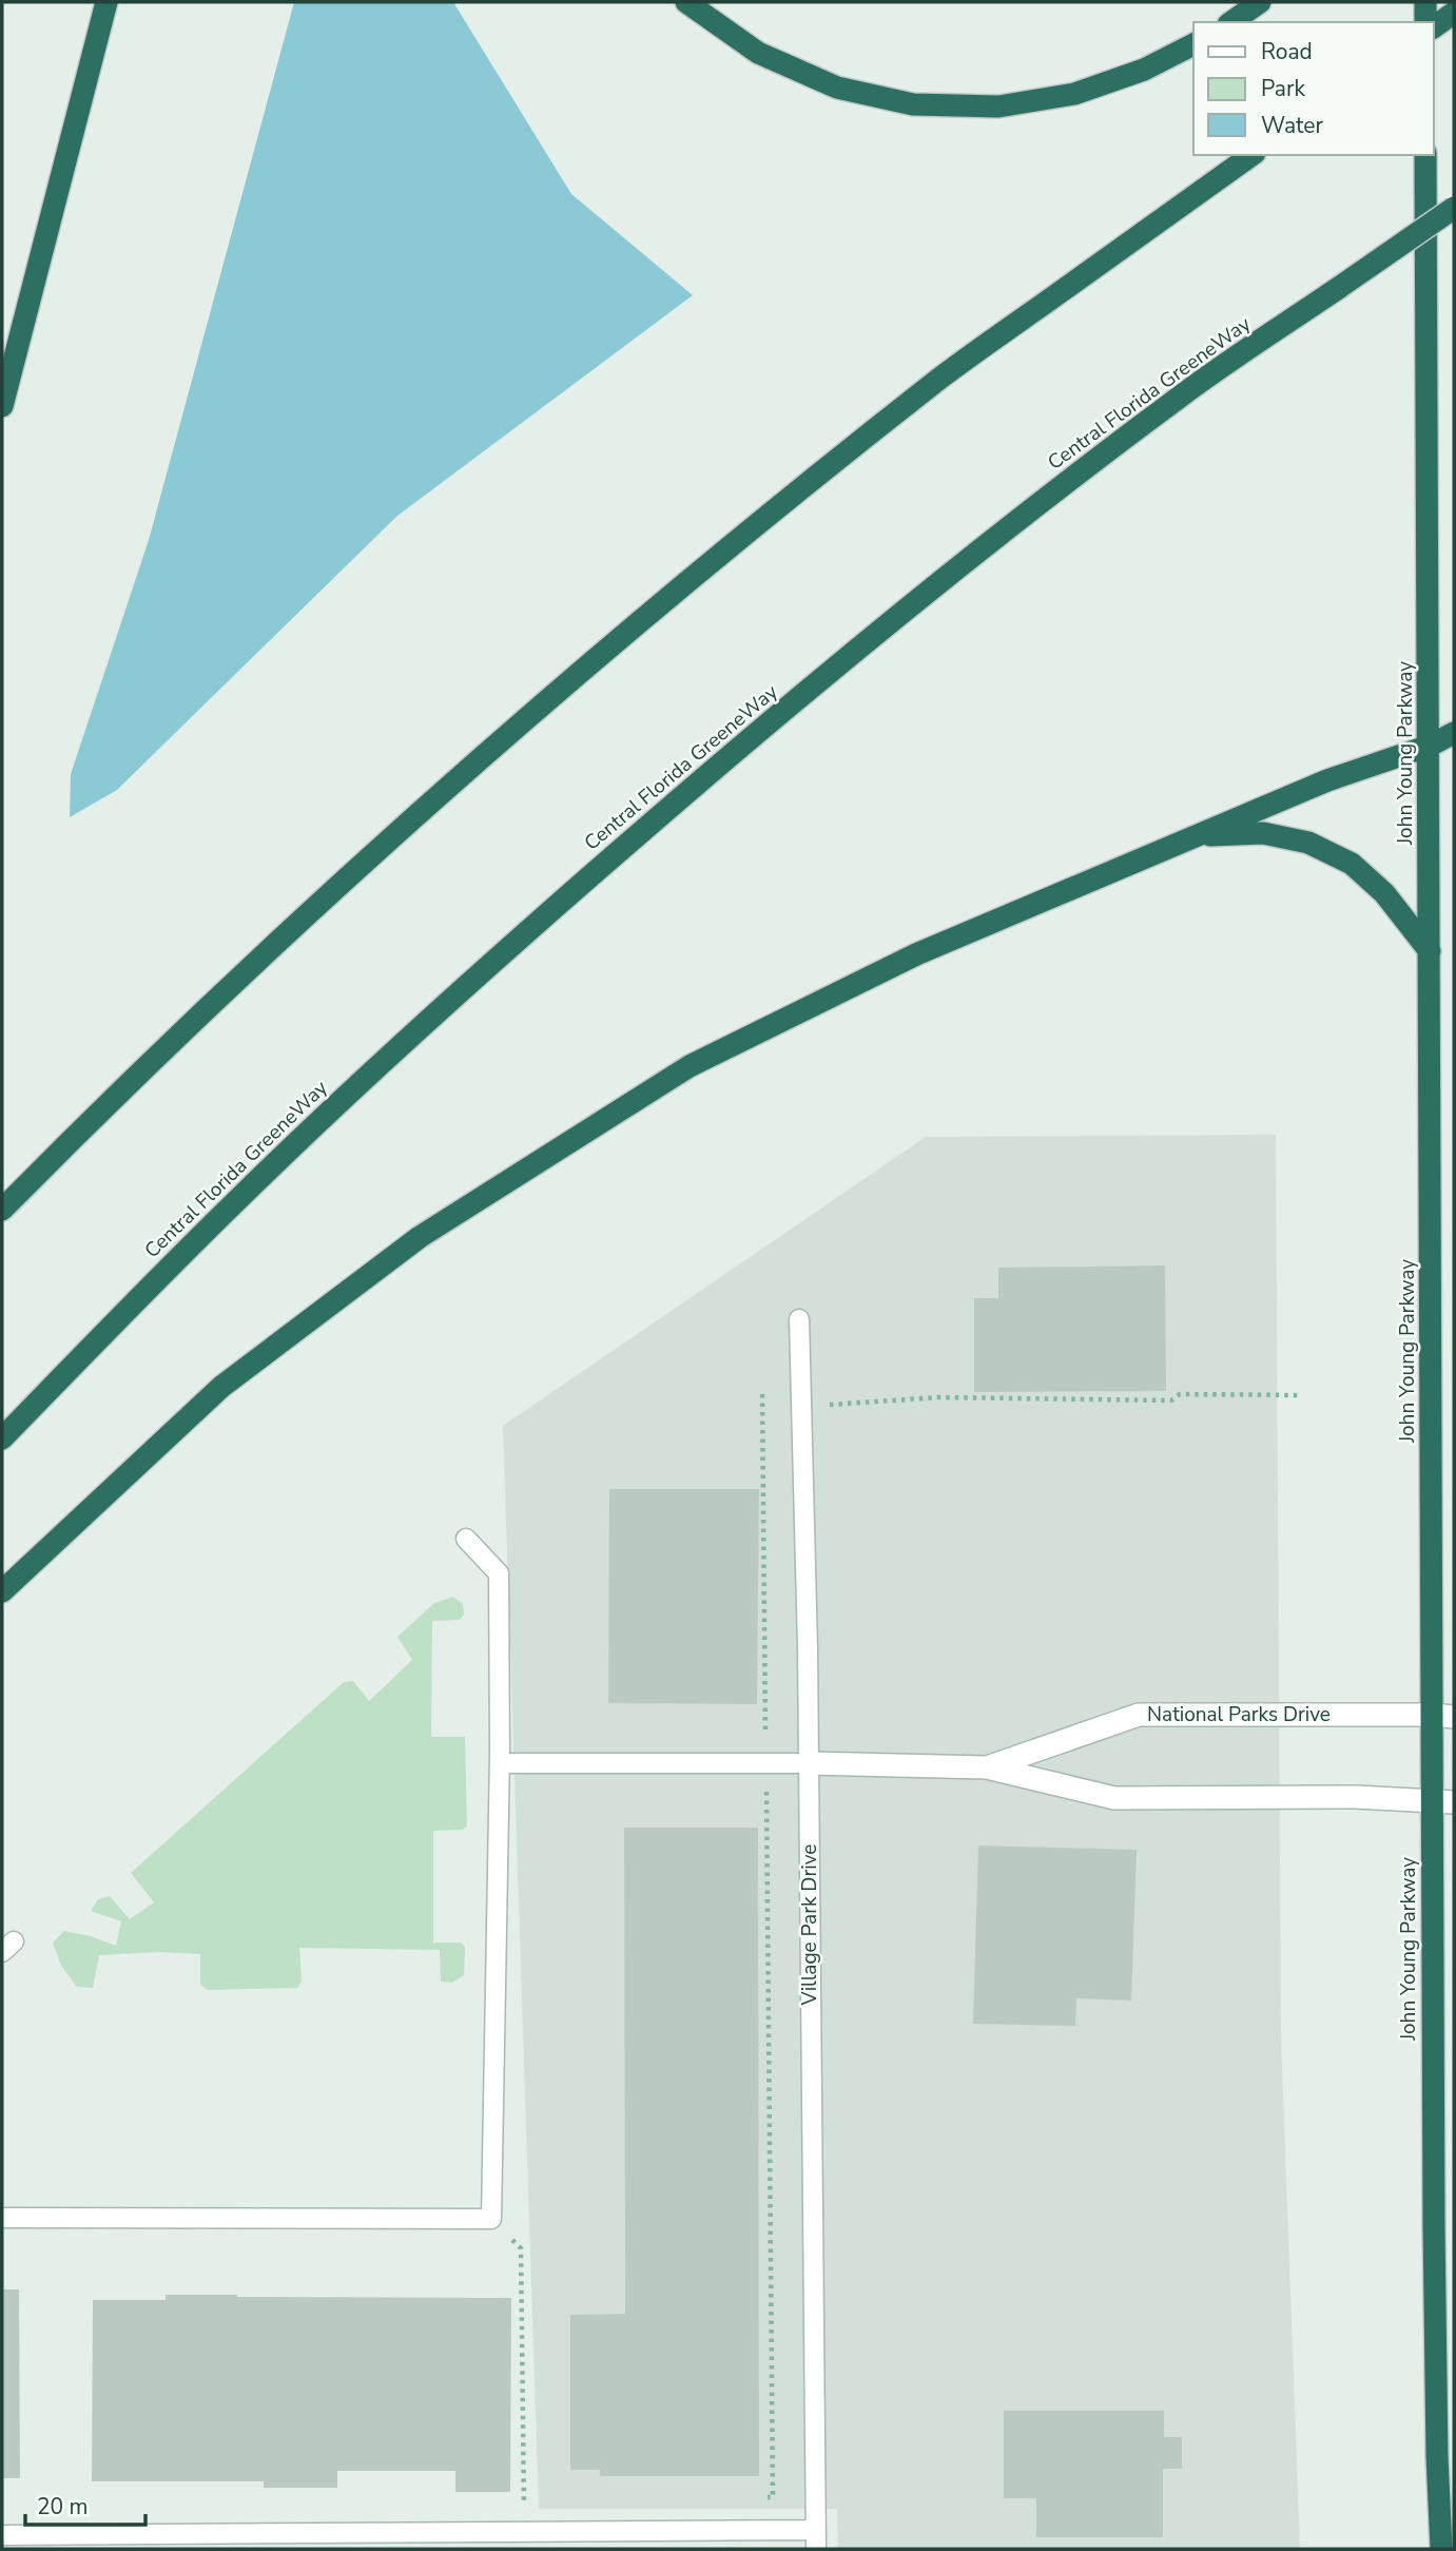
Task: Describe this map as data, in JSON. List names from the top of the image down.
{
  "streets": {
    "highway": ["Central Florida GreeneWay", "John Young Parkway"],
    "street": ["National Parks Drive"],
    "lane": ["Village Park Drive"]
  },
  "crossings": [
    ["John Young Parkway", "National Parks Drive"],
    ["National Parks Drive", "Village Park Drive"]
  ],
  "legend": ["Road", "Park", "Water"],
  "scale_bar": "20 m"
}
